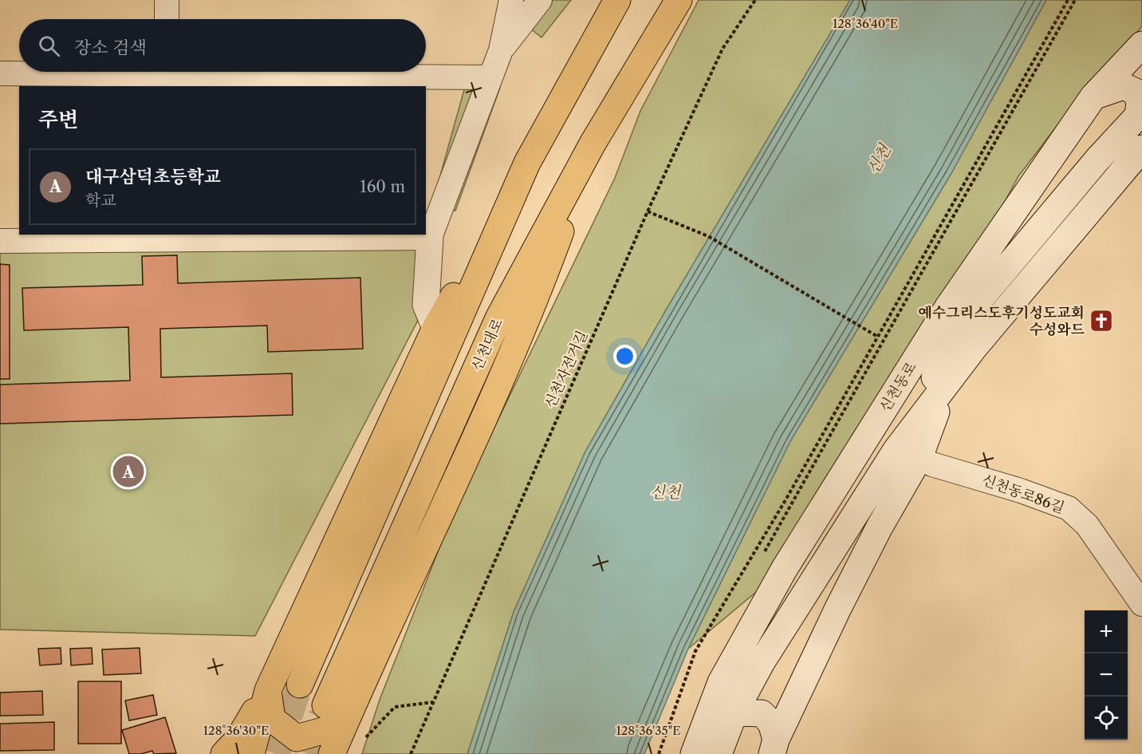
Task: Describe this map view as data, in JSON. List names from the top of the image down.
{
  "streets": {
    "highway": ["신천대로"],
    "main road": ["신천동로"],
    "street": ["신천동로86길"],
    "path": ["신천자전거길"]
  },
  "water": ["신천"],
  "places": {
    "church": ["예수그리스도후기성도교회 수성와드"]
  },
  "page": {
    "search": "장소 검색",
    "heading": "주변",
    "list": [
      {
        "mark": "A",
        "name": "대구삼덕초등학교",
        "note": "학교",
        "value": "160 m"
      }
    ],
    "pins": "A",
    "map_buttons": ["+", "−"]
  },
  "coordinates": ["128°36'40\"E", "128°36'30\"E", "128°36'35\"E"]
}
